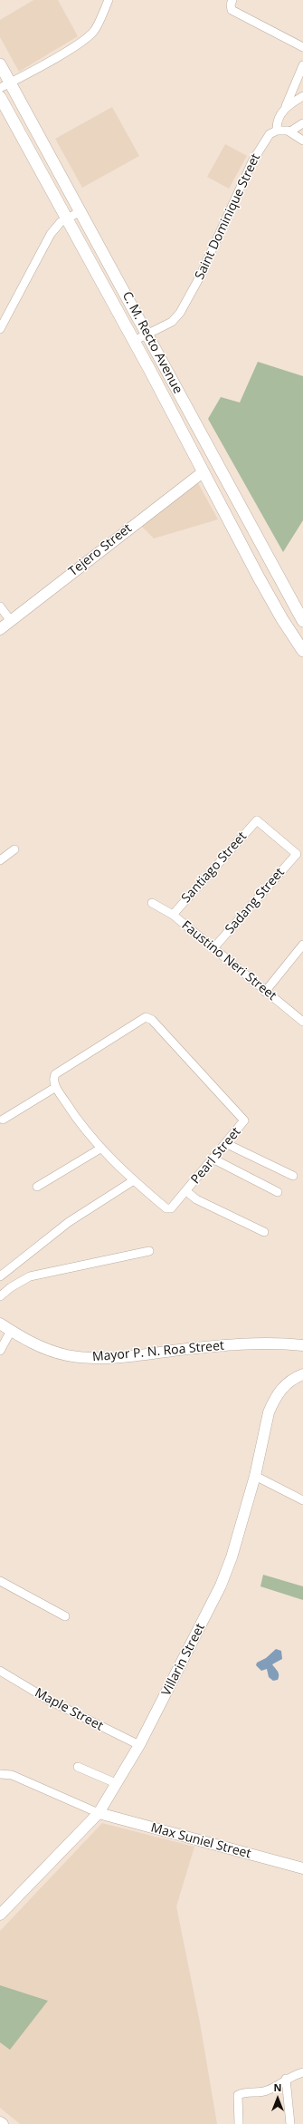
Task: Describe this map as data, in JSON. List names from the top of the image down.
{
  "streets": {
    "highway": ["C. M. Recto Avenue"],
    "main road": [
      "Tejero Street",
      "Mayor P. N. Roa Street",
      "Villarin Street",
      "Max Suniel Street"
    ],
    "street": [
      "Saint Dominique Street",
      "Santiago Street",
      "Sadang Street",
      "Faustino Neri Street",
      "Pearl Street",
      "Maple Street"
    ]
  },
  "crossings": [
    ["Saint Dominique Street", "C. M. Recto Avenue"],
    ["C. M. Recto Avenue", "Tejero Street"],
    ["Santiago Street", "Sadang Street"],
    ["Santiago Street", "Faustino Neri Street"],
    ["Sadang Street", "Faustino Neri Street"],
    ["Villarin Street", "Maple Street"],
    ["Villarin Street", "Max Suniel Street"]
  ],
  "north": "top"
}
